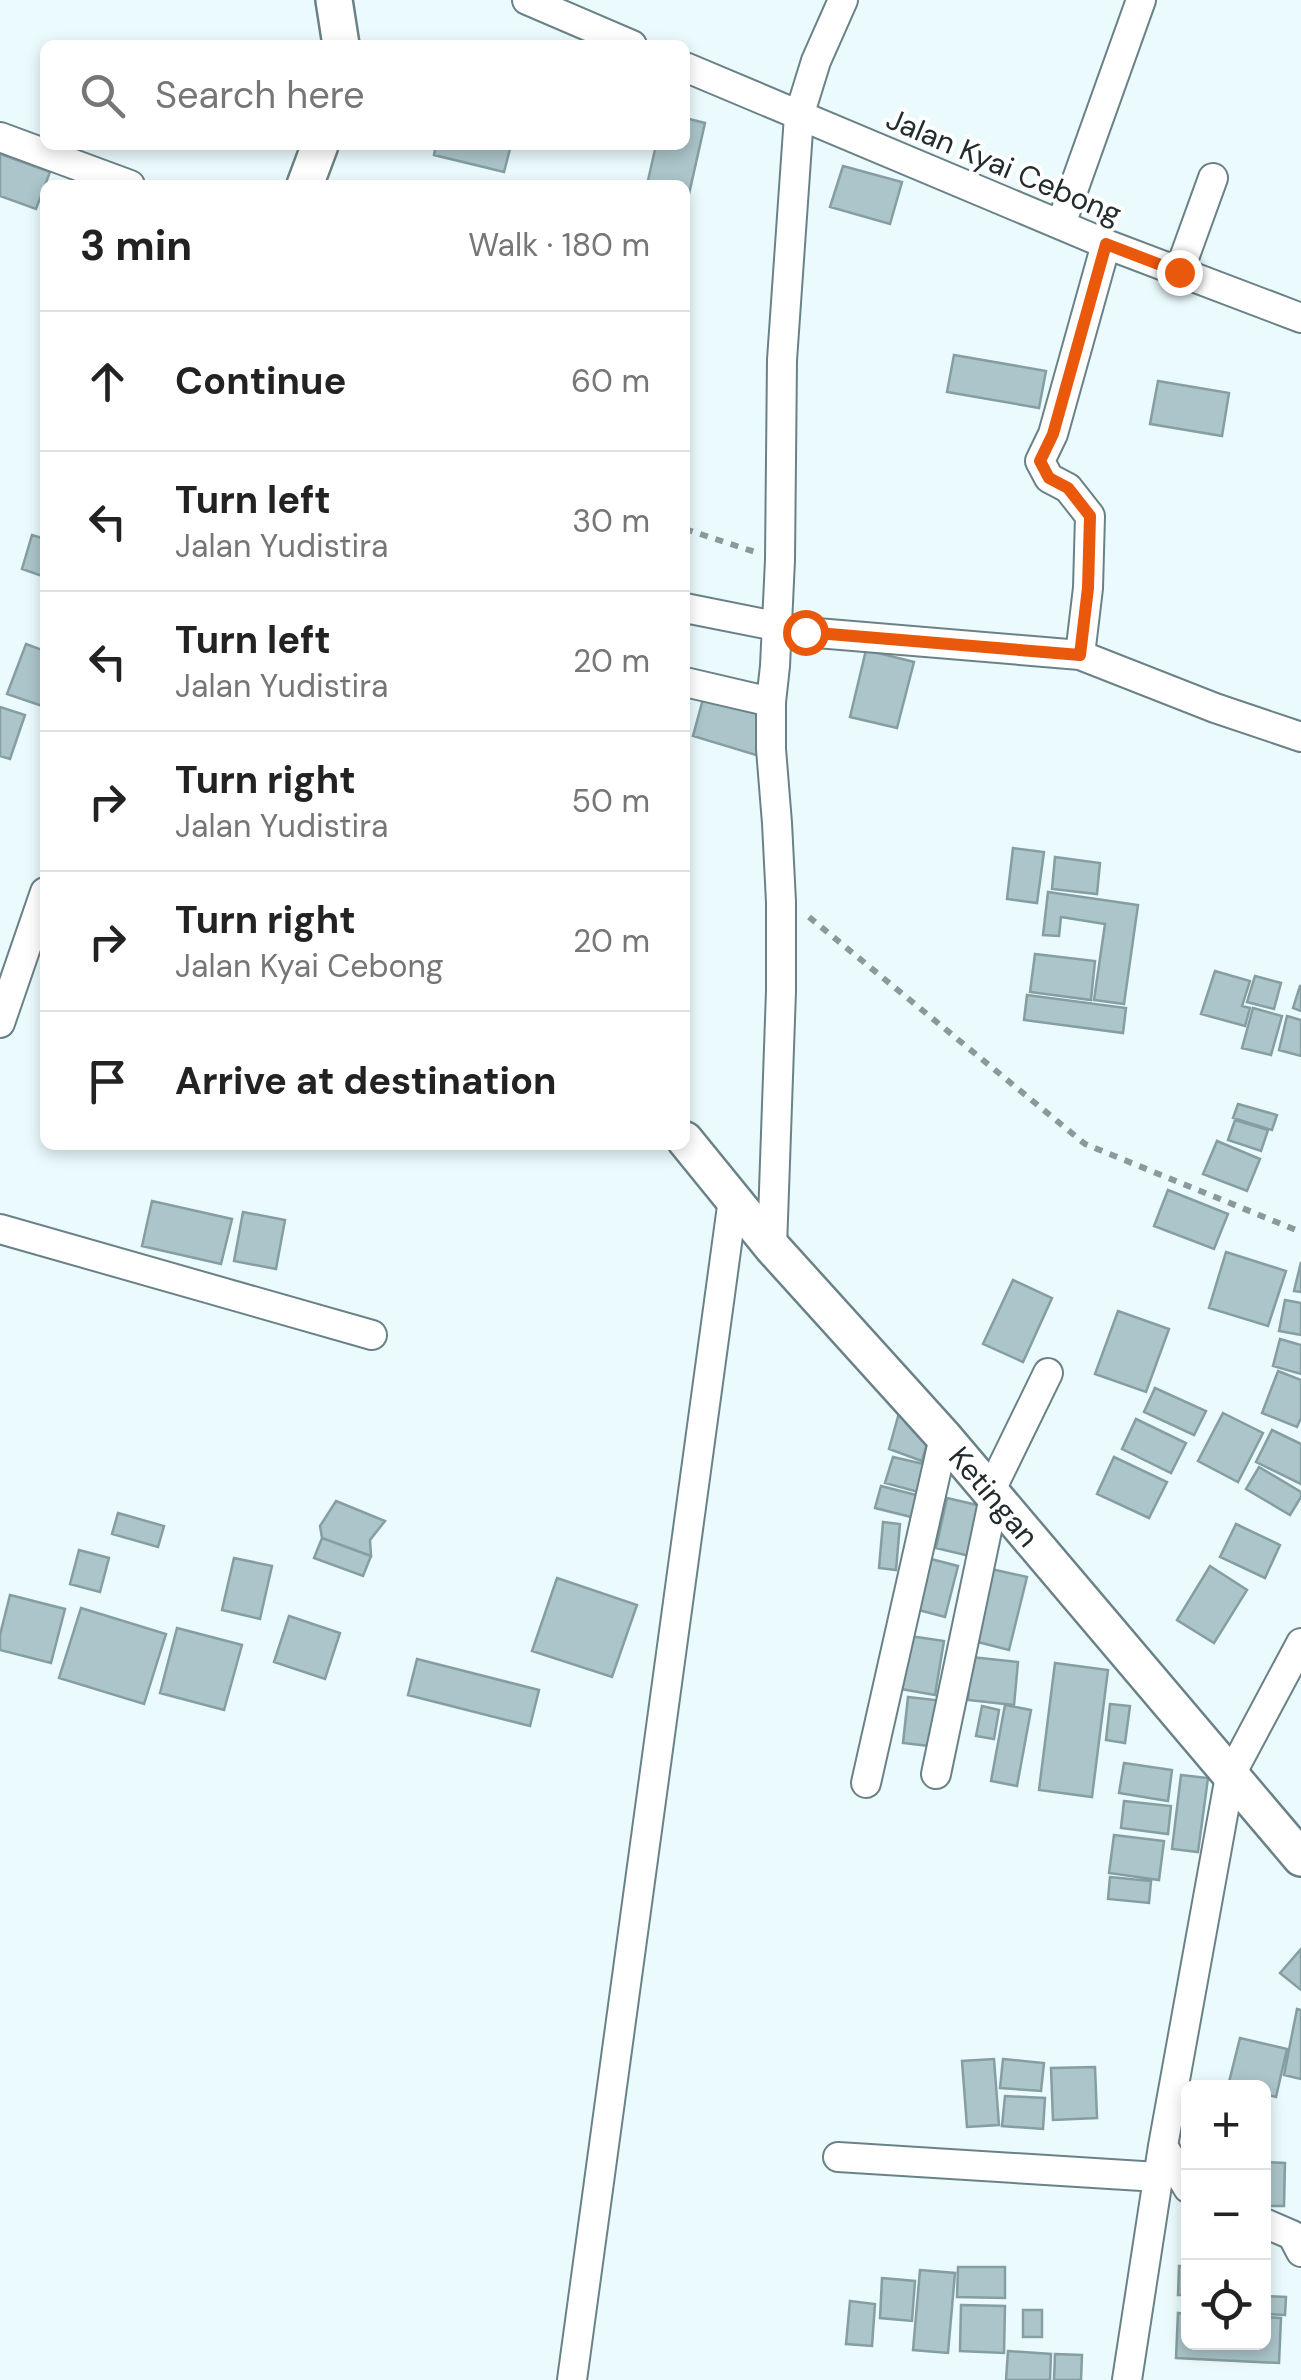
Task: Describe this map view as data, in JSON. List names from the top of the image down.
{
  "streets": {
    "street": ["Jalan Kyai Cebong", "Ketingan"]
  },
  "page": {
    "search": "Search here",
    "heading": ["3 min", "Walk · 180 m"],
    "list": [
      ["Continue", "60 m"],
      ["Turn left", "Jalan Yudistira", "30 m"],
      ["Turn left", "Jalan Yudistira", "20 m"],
      ["Turn right", "Jalan Yudistira", "50 m"],
      ["Turn right", "Jalan Kyai Cebong", "20 m"],
      "Arrive at destination"
    ],
    "map_buttons": ["+", "−"]
  }
}
